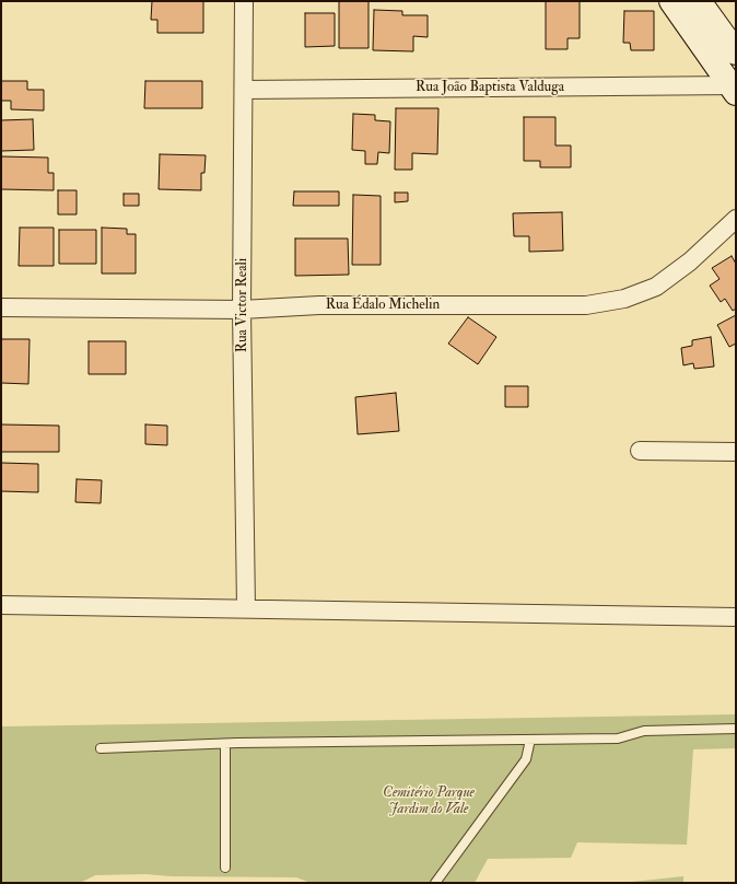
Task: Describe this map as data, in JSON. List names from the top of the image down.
{
  "streets": {
    "street": ["Rua João Baptista Valduga", "Rua Victor Reali", "Rua Édalo Michelin"]
  },
  "crossings": [
    ["Rua João Baptista Valduga", "Rua Victor Reali"],
    ["Rua Victor Reali", "Rua Édalo Michelin"]
  ],
  "parks": ["Cemitério Parque Jardim do Vale"]
}
